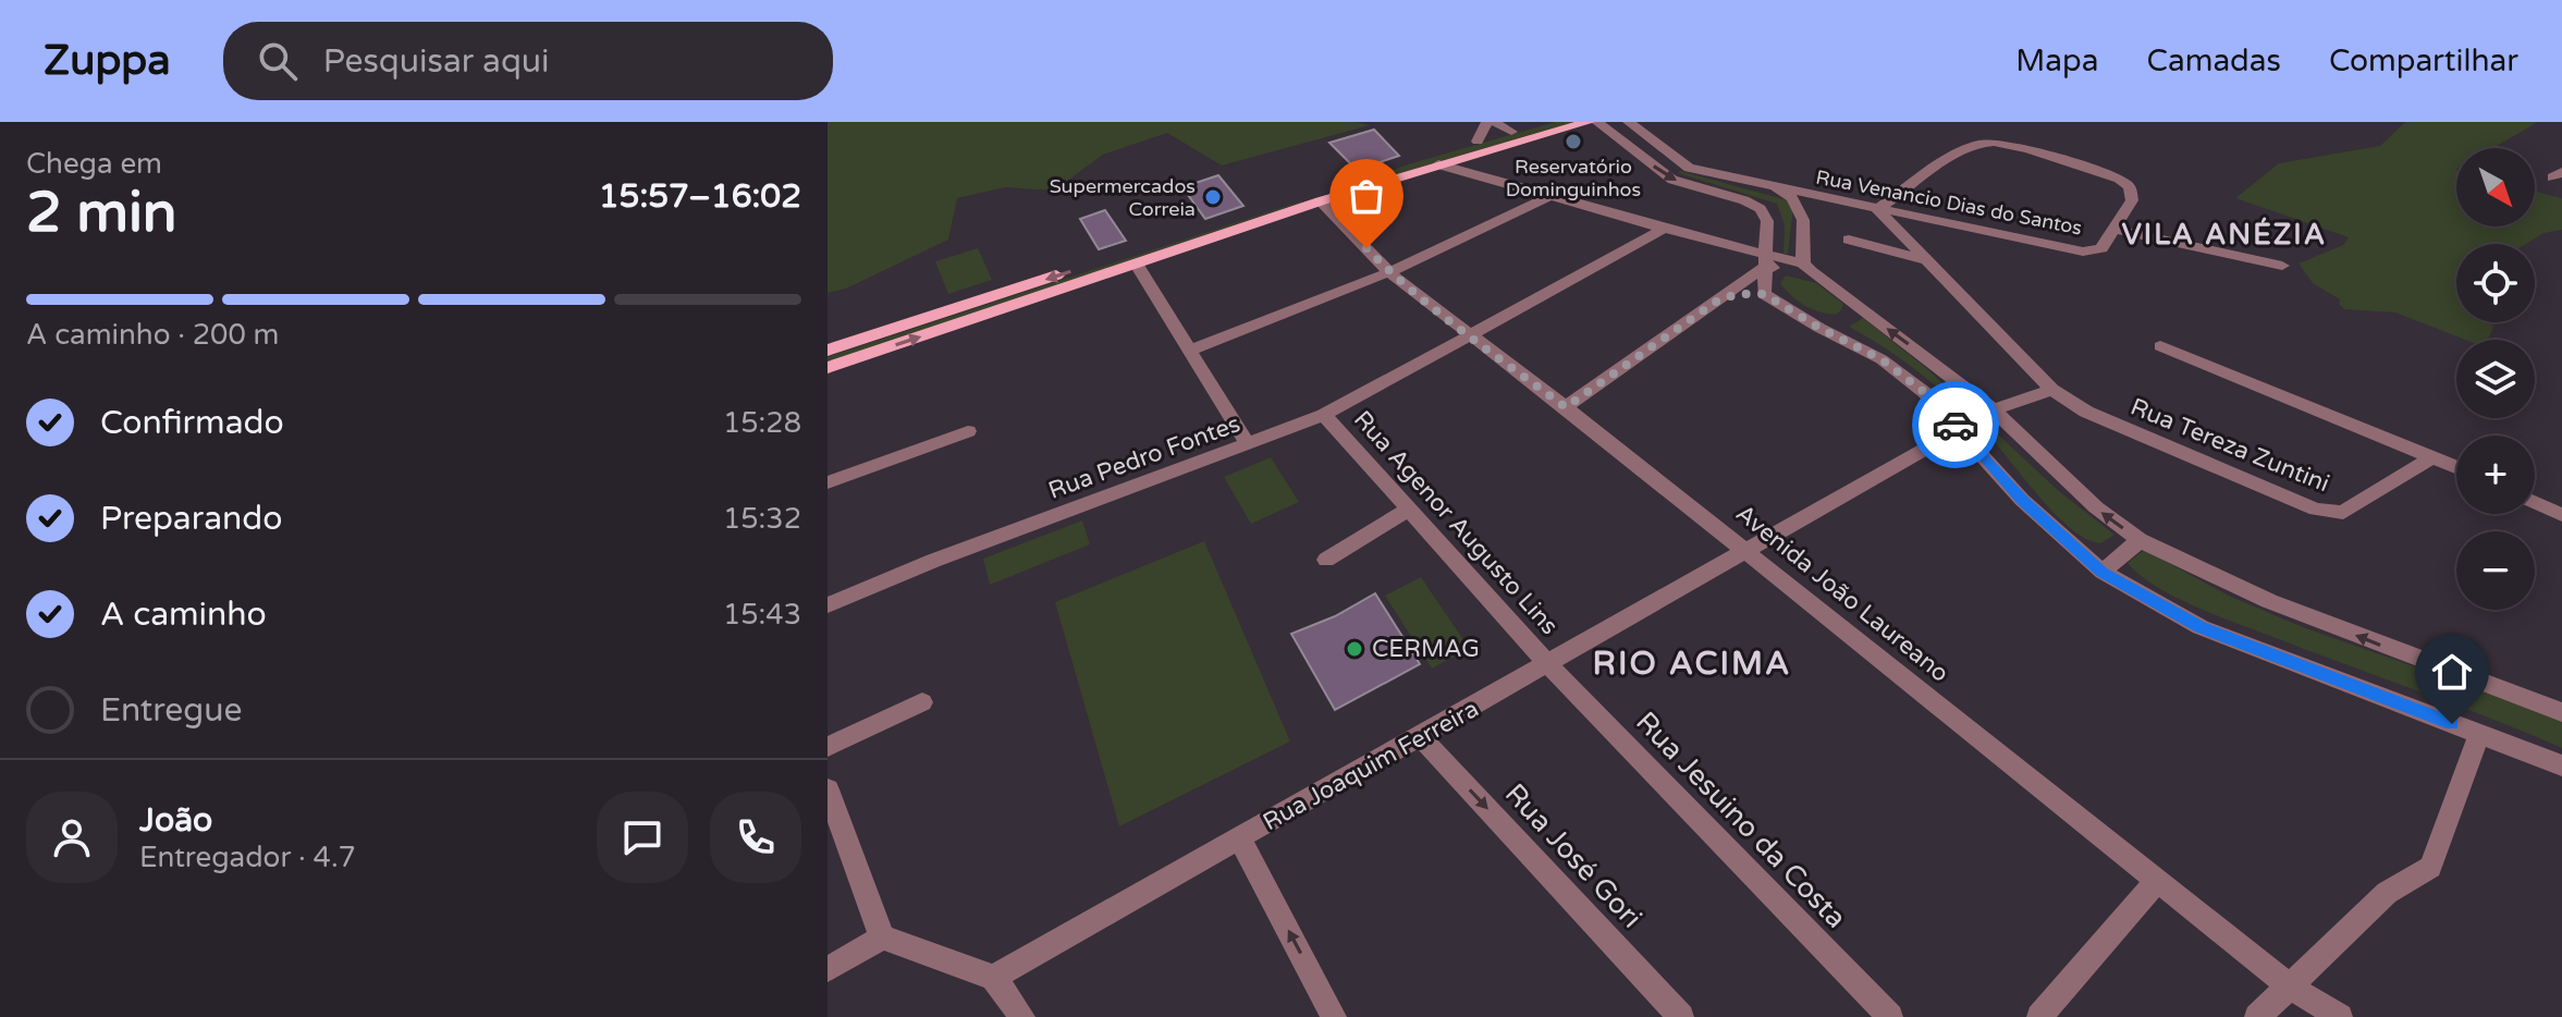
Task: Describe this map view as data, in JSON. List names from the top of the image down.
{
  "streets": {
    "street": [
      "Rua Venancio Dias do Santos",
      "Rua Tereza Zuntini",
      "Rua Pedro Fontes",
      "Rua Agenor Augusto Lins",
      "Avenida João Laureano",
      "Rua Joaquim Ferreira",
      "Rua Jesuino da Costa",
      "Rua José Gori"
    ]
  },
  "crossings": [
    ["Rua Pedro Fontes", "Rua Agenor Augusto Lins"],
    ["Rua Pedro Fontes", "Avenida João Laureano"],
    ["Rua Agenor Augusto Lins", "Rua Joaquim Ferreira"],
    ["Rua Agenor Augusto Lins", "Rua Jesuino da Costa"],
    ["Avenida João Laureano", "Rua Joaquim Ferreira"],
    ["Rua Joaquim Ferreira", "Rua Jesuino da Costa"],
    ["Rua Joaquim Ferreira", "Rua José Gori"]
  ],
  "one_way": ["Rua José Gori"],
  "districts": ["VILA ANÉZIA", "RIO ACIMA"],
  "places": ["Reservatório Dominguinhos", "Supermercados Correia", "CERMAG"],
  "north": "bottom right",
  "page": {
    "header": "Zuppa",
    "search": "Pesquisar aqui",
    "nav": ["Mapa", "Camadas", "Compartilhar"],
    "heading": ["2 min", "Chega em", "15:57–16:02"],
    "panel": ["João", "Entregador · 4.7"],
    "map_buttons": ["+", "−"],
    "bar": "A caminho · 200 m",
    "list": [
      ["Confirmado", "15:28"],
      ["Preparando", "15:32"],
      ["A caminho", "15:43"],
      "Entregue"
    ]
  }
}
